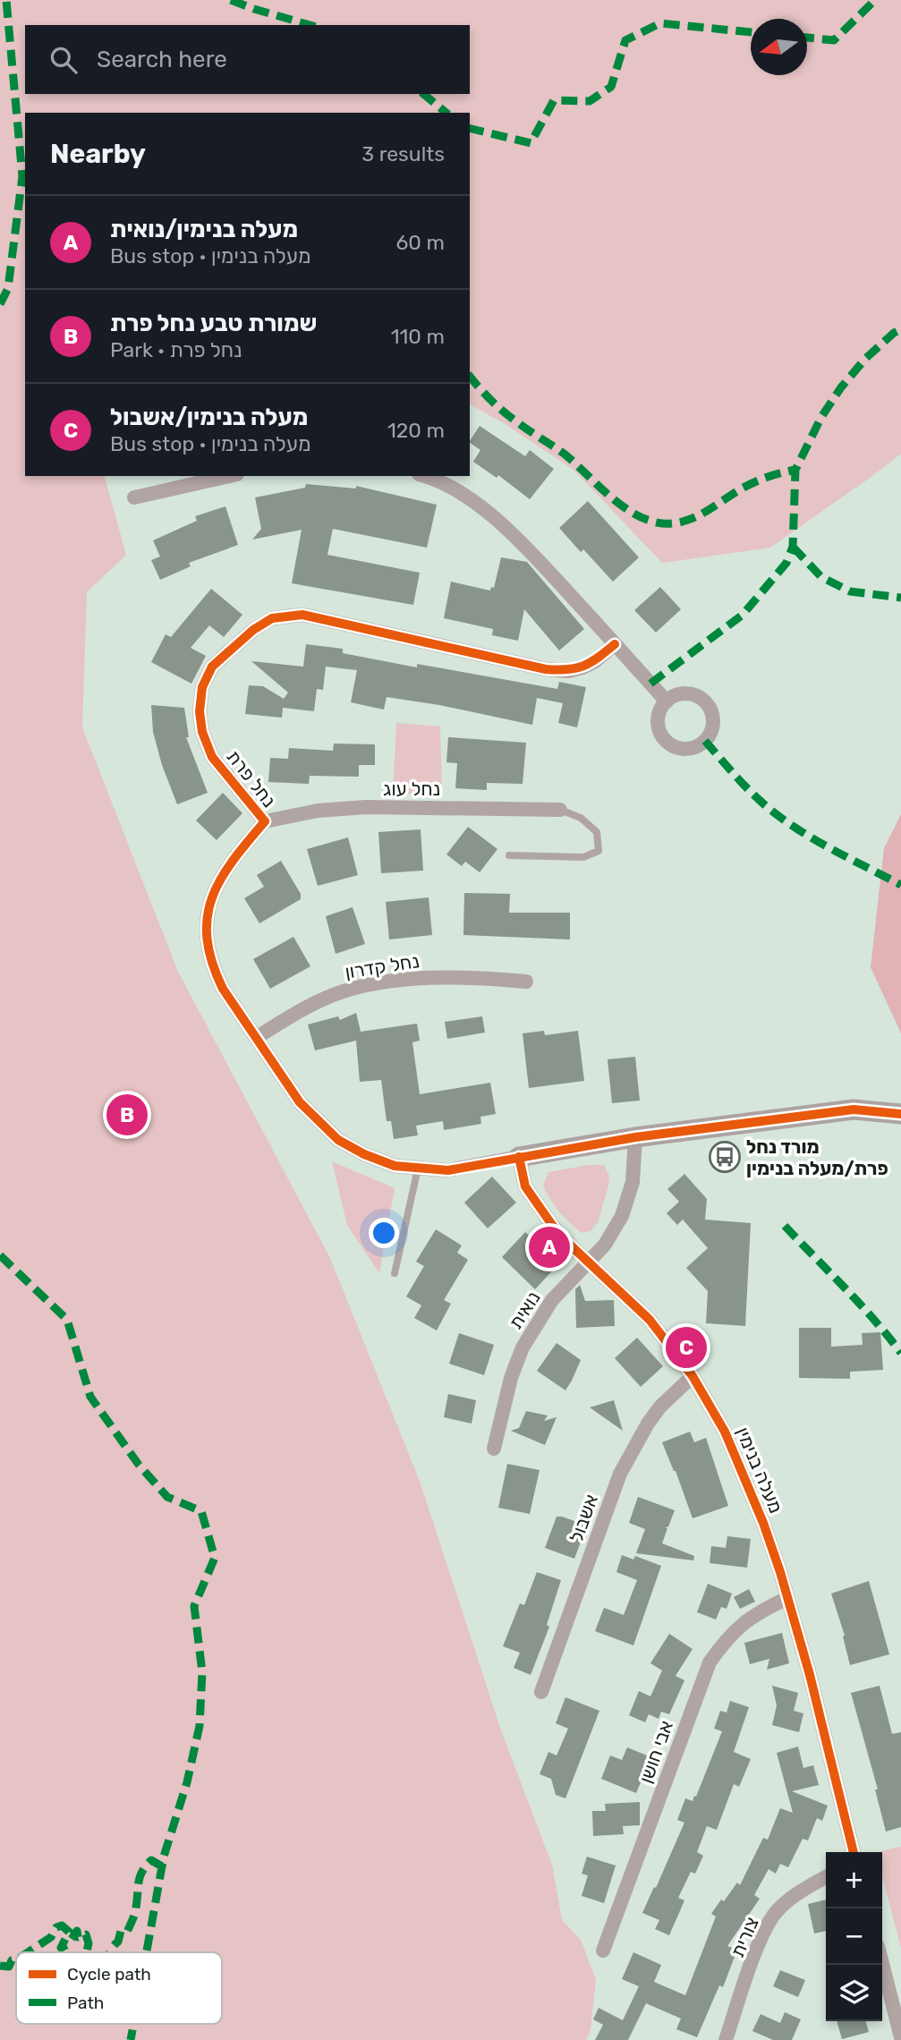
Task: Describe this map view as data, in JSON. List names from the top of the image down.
{
  "streets": {
    "street": [
      "נחל פרת",
      "נחל עוג",
      "נחל קדרון",
      "נואית",
      "מעלה בנימין",
      "אשבול",
      "אבי חושן",
      "צורית"
    ]
  },
  "crossings": [
    ["נחל פרת", "נחל עוג"],
    ["נחל פרת", "נחל קדרון"],
    ["נחל פרת", "מעלה בנימין"],
    ["נואית", "מעלה בנימין"],
    ["מעלה בנימין", "אשבול"],
    ["מעלה בנימין", "אבי חושן"]
  ],
  "places": {
    "bus stop": ["מורד נחל פרת/מעלה בנימין"]
  },
  "legend": ["Cycle path", "Path"],
  "north": "left",
  "page": {
    "search": "Search here",
    "heading": ["Nearby", "3 results"],
    "list": [
      {
        "mark": "A",
        "name": "מעלה בנימין/נואית",
        "note": "Bus stop · מעלה בנימין",
        "value": "60 m"
      },
      {
        "mark": "B",
        "name": "שמורת טבע נחל פרת",
        "note": "Park · נחל פרת",
        "value": "110 m"
      },
      {
        "mark": "C",
        "name": "מעלה בנימין/אשבול",
        "note": "Bus stop · מעלה בנימין",
        "value": "120 m"
      }
    ],
    "pins": ["B", "A", "C"],
    "map_buttons": ["+", "−"]
  }
}
